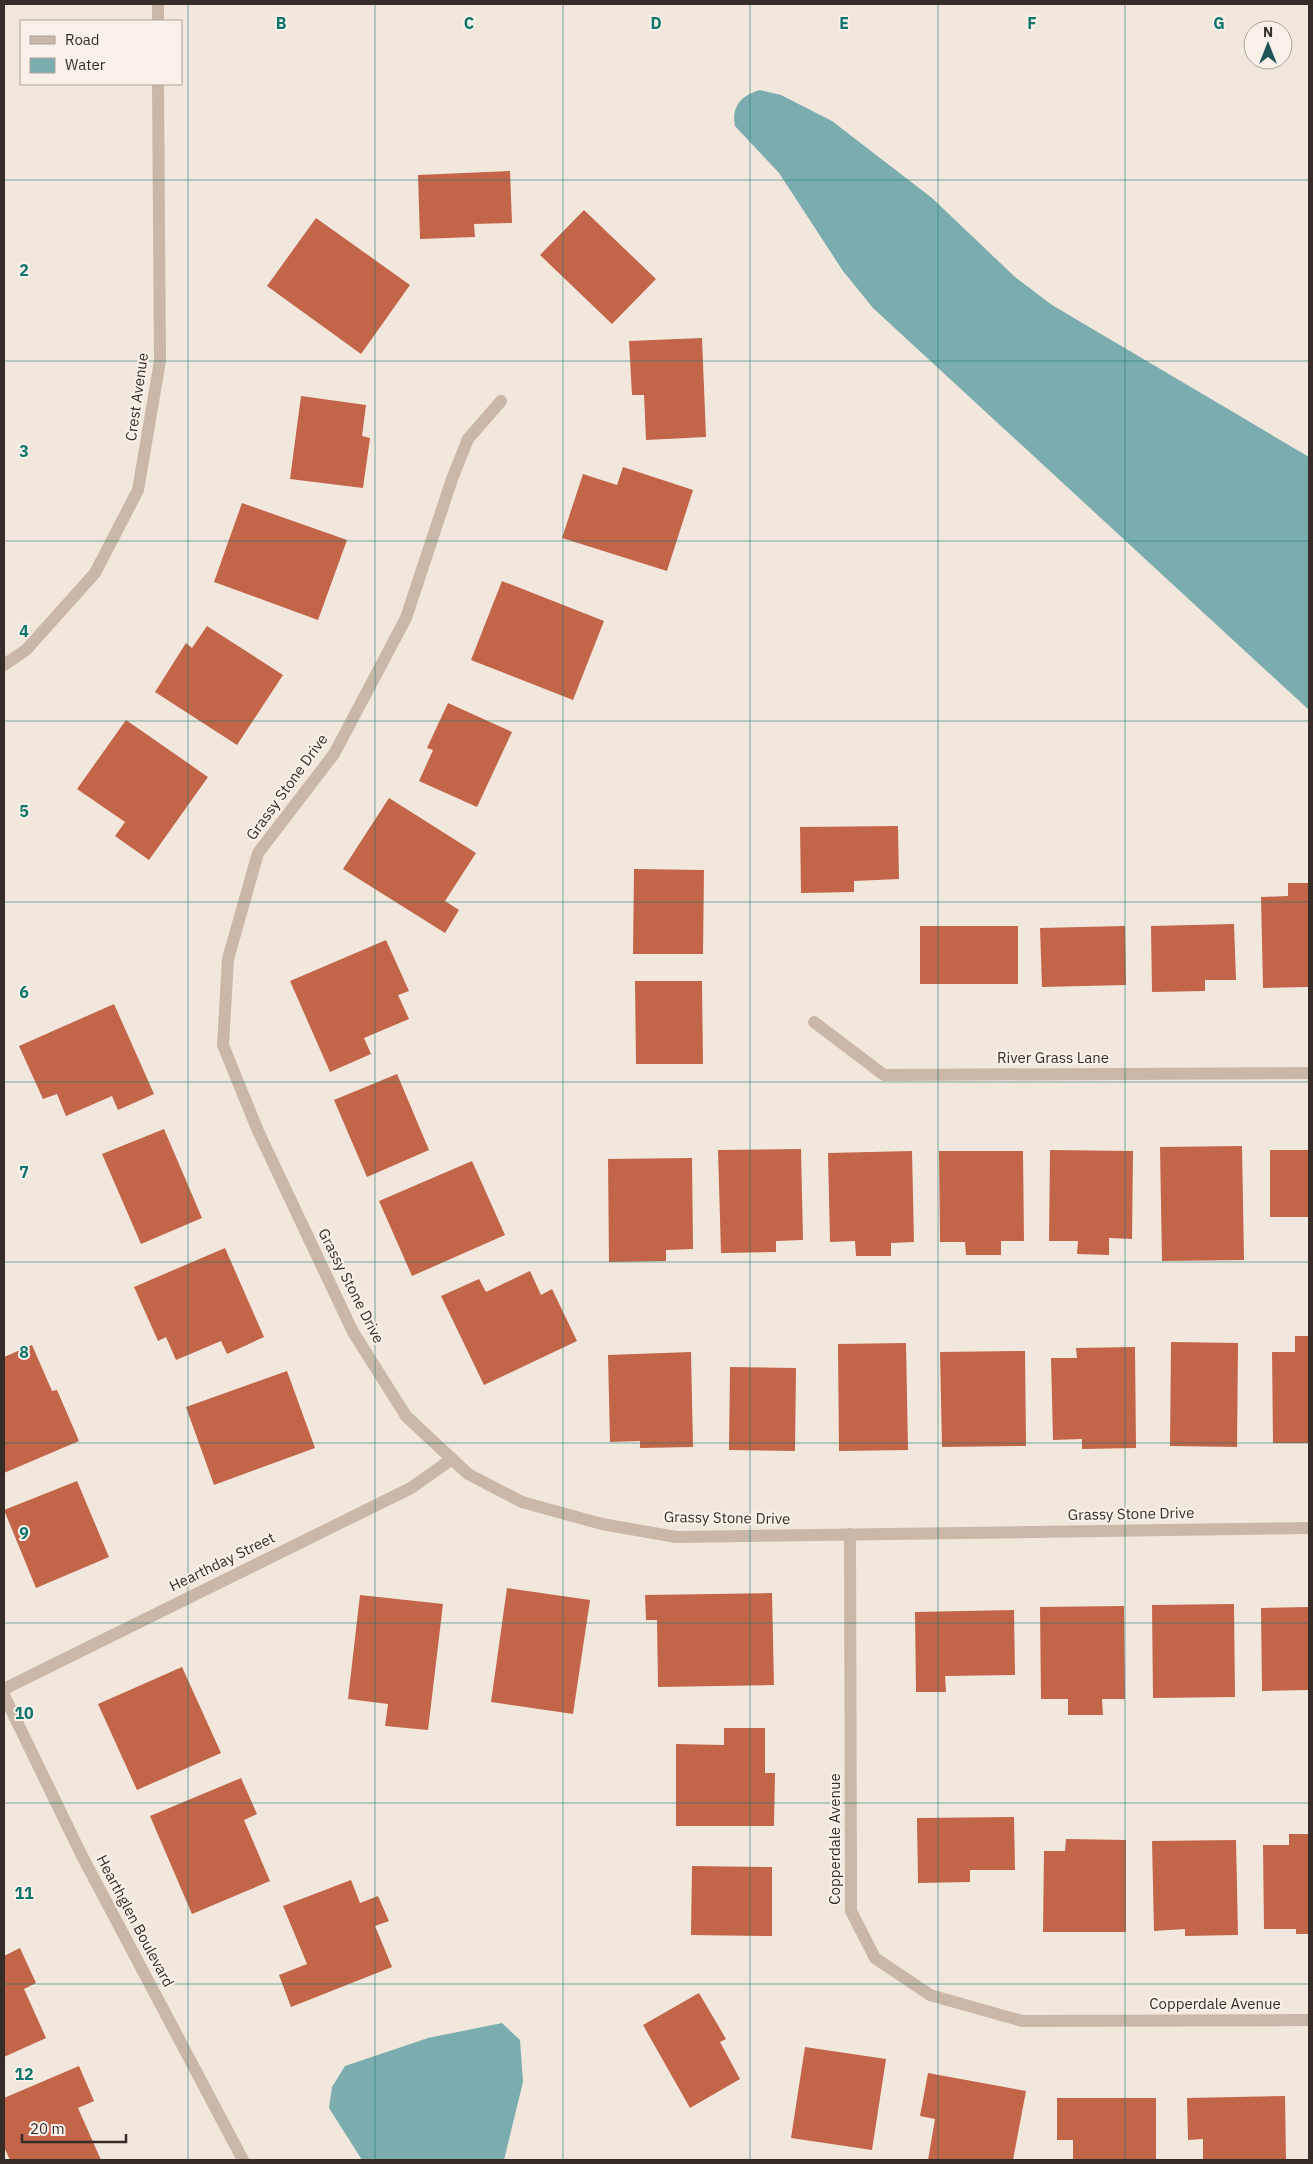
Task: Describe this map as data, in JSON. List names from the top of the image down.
{
  "streets": {
    "street": [
      "Crest Avenue",
      "Grassy Stone Drive",
      "River Grass Lane",
      "Hearthday Street",
      "Copperdale Avenue",
      "Hearthglen Boulevard"
    ]
  },
  "crossings": [
    ["Grassy Stone Drive", "Hearthday Street"],
    ["Grassy Stone Drive", "Copperdale Avenue"]
  ],
  "legend": ["Road", "Water"],
  "scale_bar": "20 m",
  "north": "top",
  "grid": {
    "columns": [
      "B",
      "C",
      "D",
      "E",
      "F",
      "G"
    ],
    "rows": [
      "2",
      "3",
      "4",
      "5",
      "6",
      "7",
      "8",
      "9",
      "10",
      "11",
      "12"
    ]
  }
}
